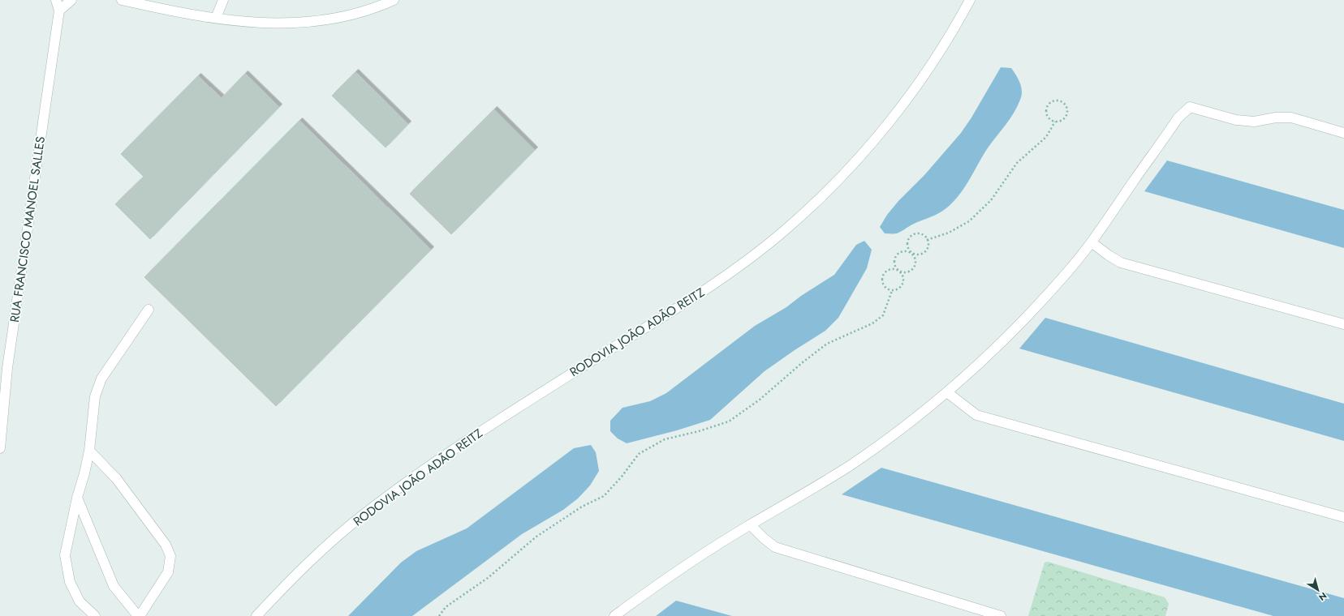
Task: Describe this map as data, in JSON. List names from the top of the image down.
{
  "streets": {
    "street": ["RUA FRANCISCO MANOEL SALLES", "RODOVIA JOÃO ADÃO REITZ"]
  },
  "north": "bottom right"
}
